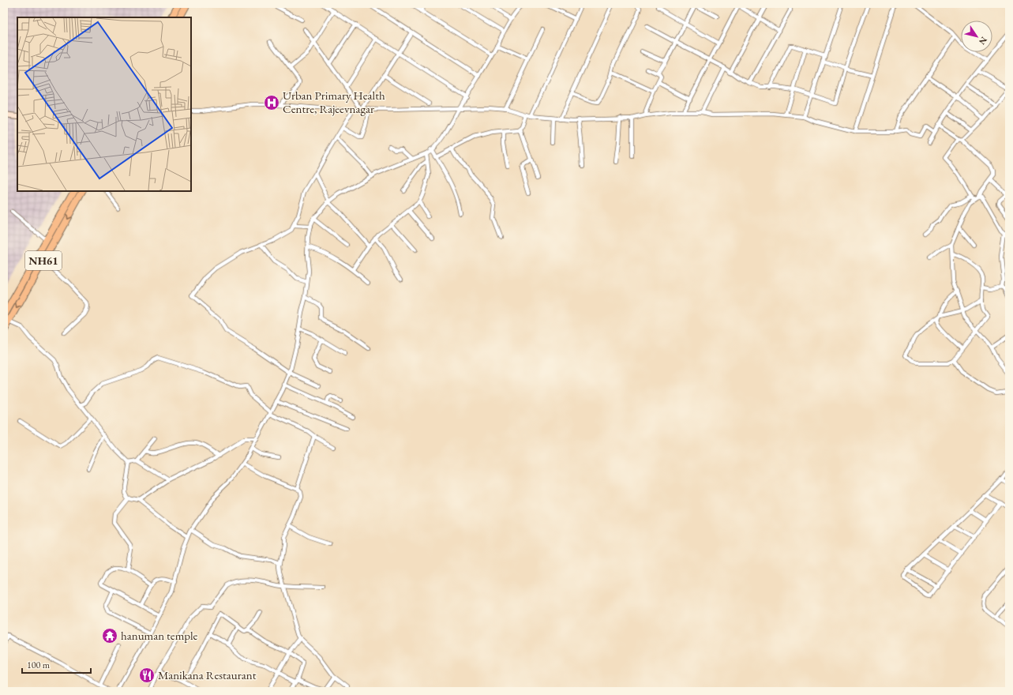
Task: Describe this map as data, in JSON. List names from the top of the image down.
{
  "streets": {
    "highway": ["NH61"]
  },
  "places": {
    "hospital": ["Urban Primary Health Centre, Rajeevnagar"],
    "temple": ["hanuman temple"],
    "restaurant": ["Manikana Restaurant"]
  },
  "scale_bar": "100 m",
  "north": "bottom right"
}
